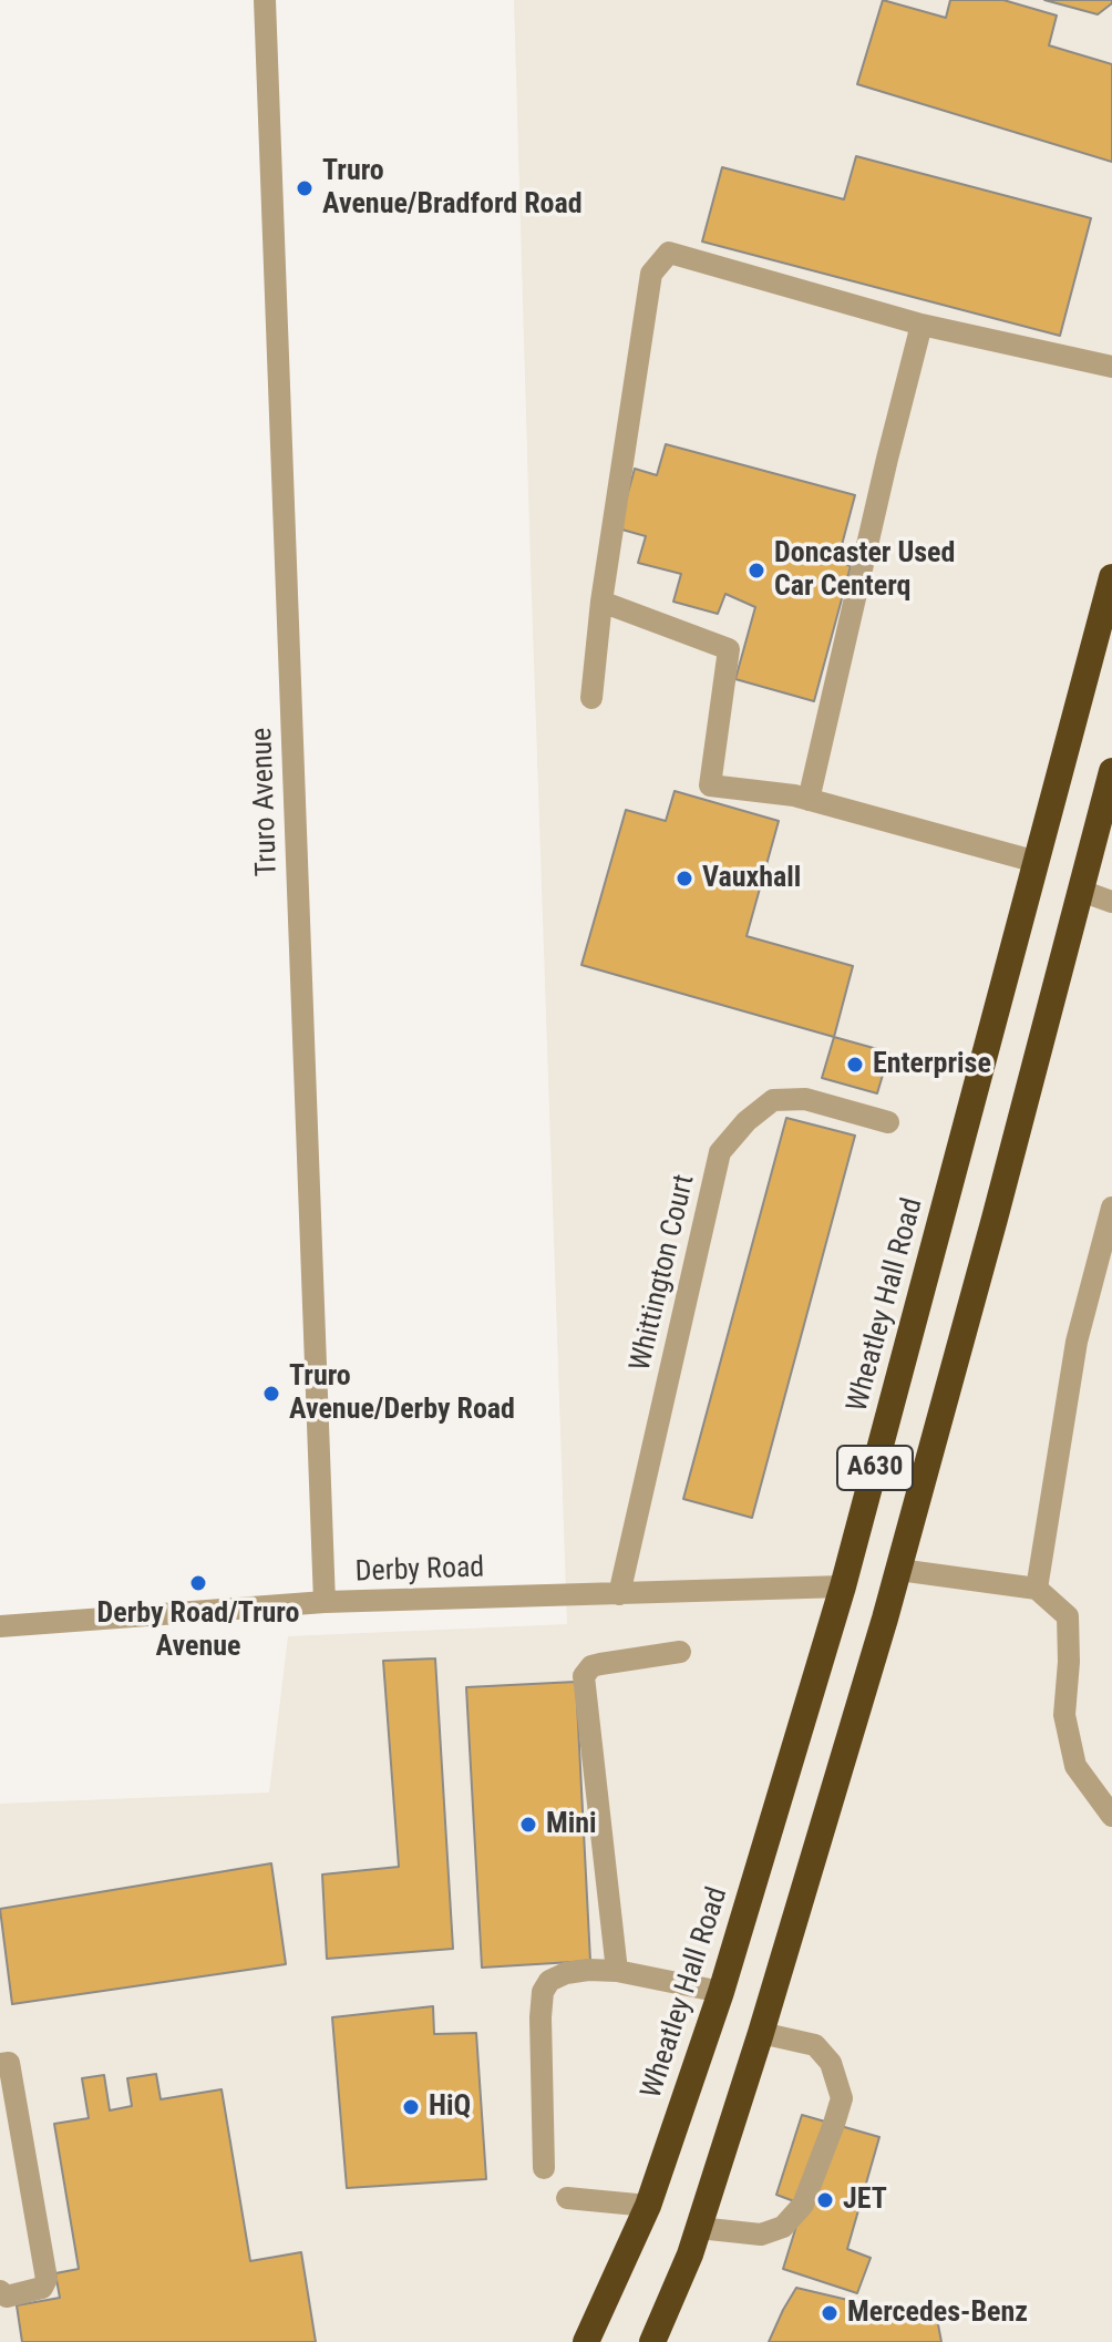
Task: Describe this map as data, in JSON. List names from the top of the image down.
{
  "streets": {
    "highway": ["Wheatley Hall Road", "A630"],
    "street": ["Truro Avenue", "Whittington Court", "Derby Road"]
  },
  "crossings": [
    ["Truro Avenue", "Derby Road"],
    ["Whittington Court", "Derby Road"],
    ["Wheatley Hall Road", "Derby Road"]
  ],
  "places": [
    "Truro Avenue/Bradford Road",
    "Doncaster Used Car Centerq",
    "Vauxhall",
    "Enterprise",
    "Truro Avenue/Derby Road",
    "Derby Road/Truro Avenue",
    "Mini",
    "HiQ",
    "JET",
    "Mercedes-Benz"
  ]
}
